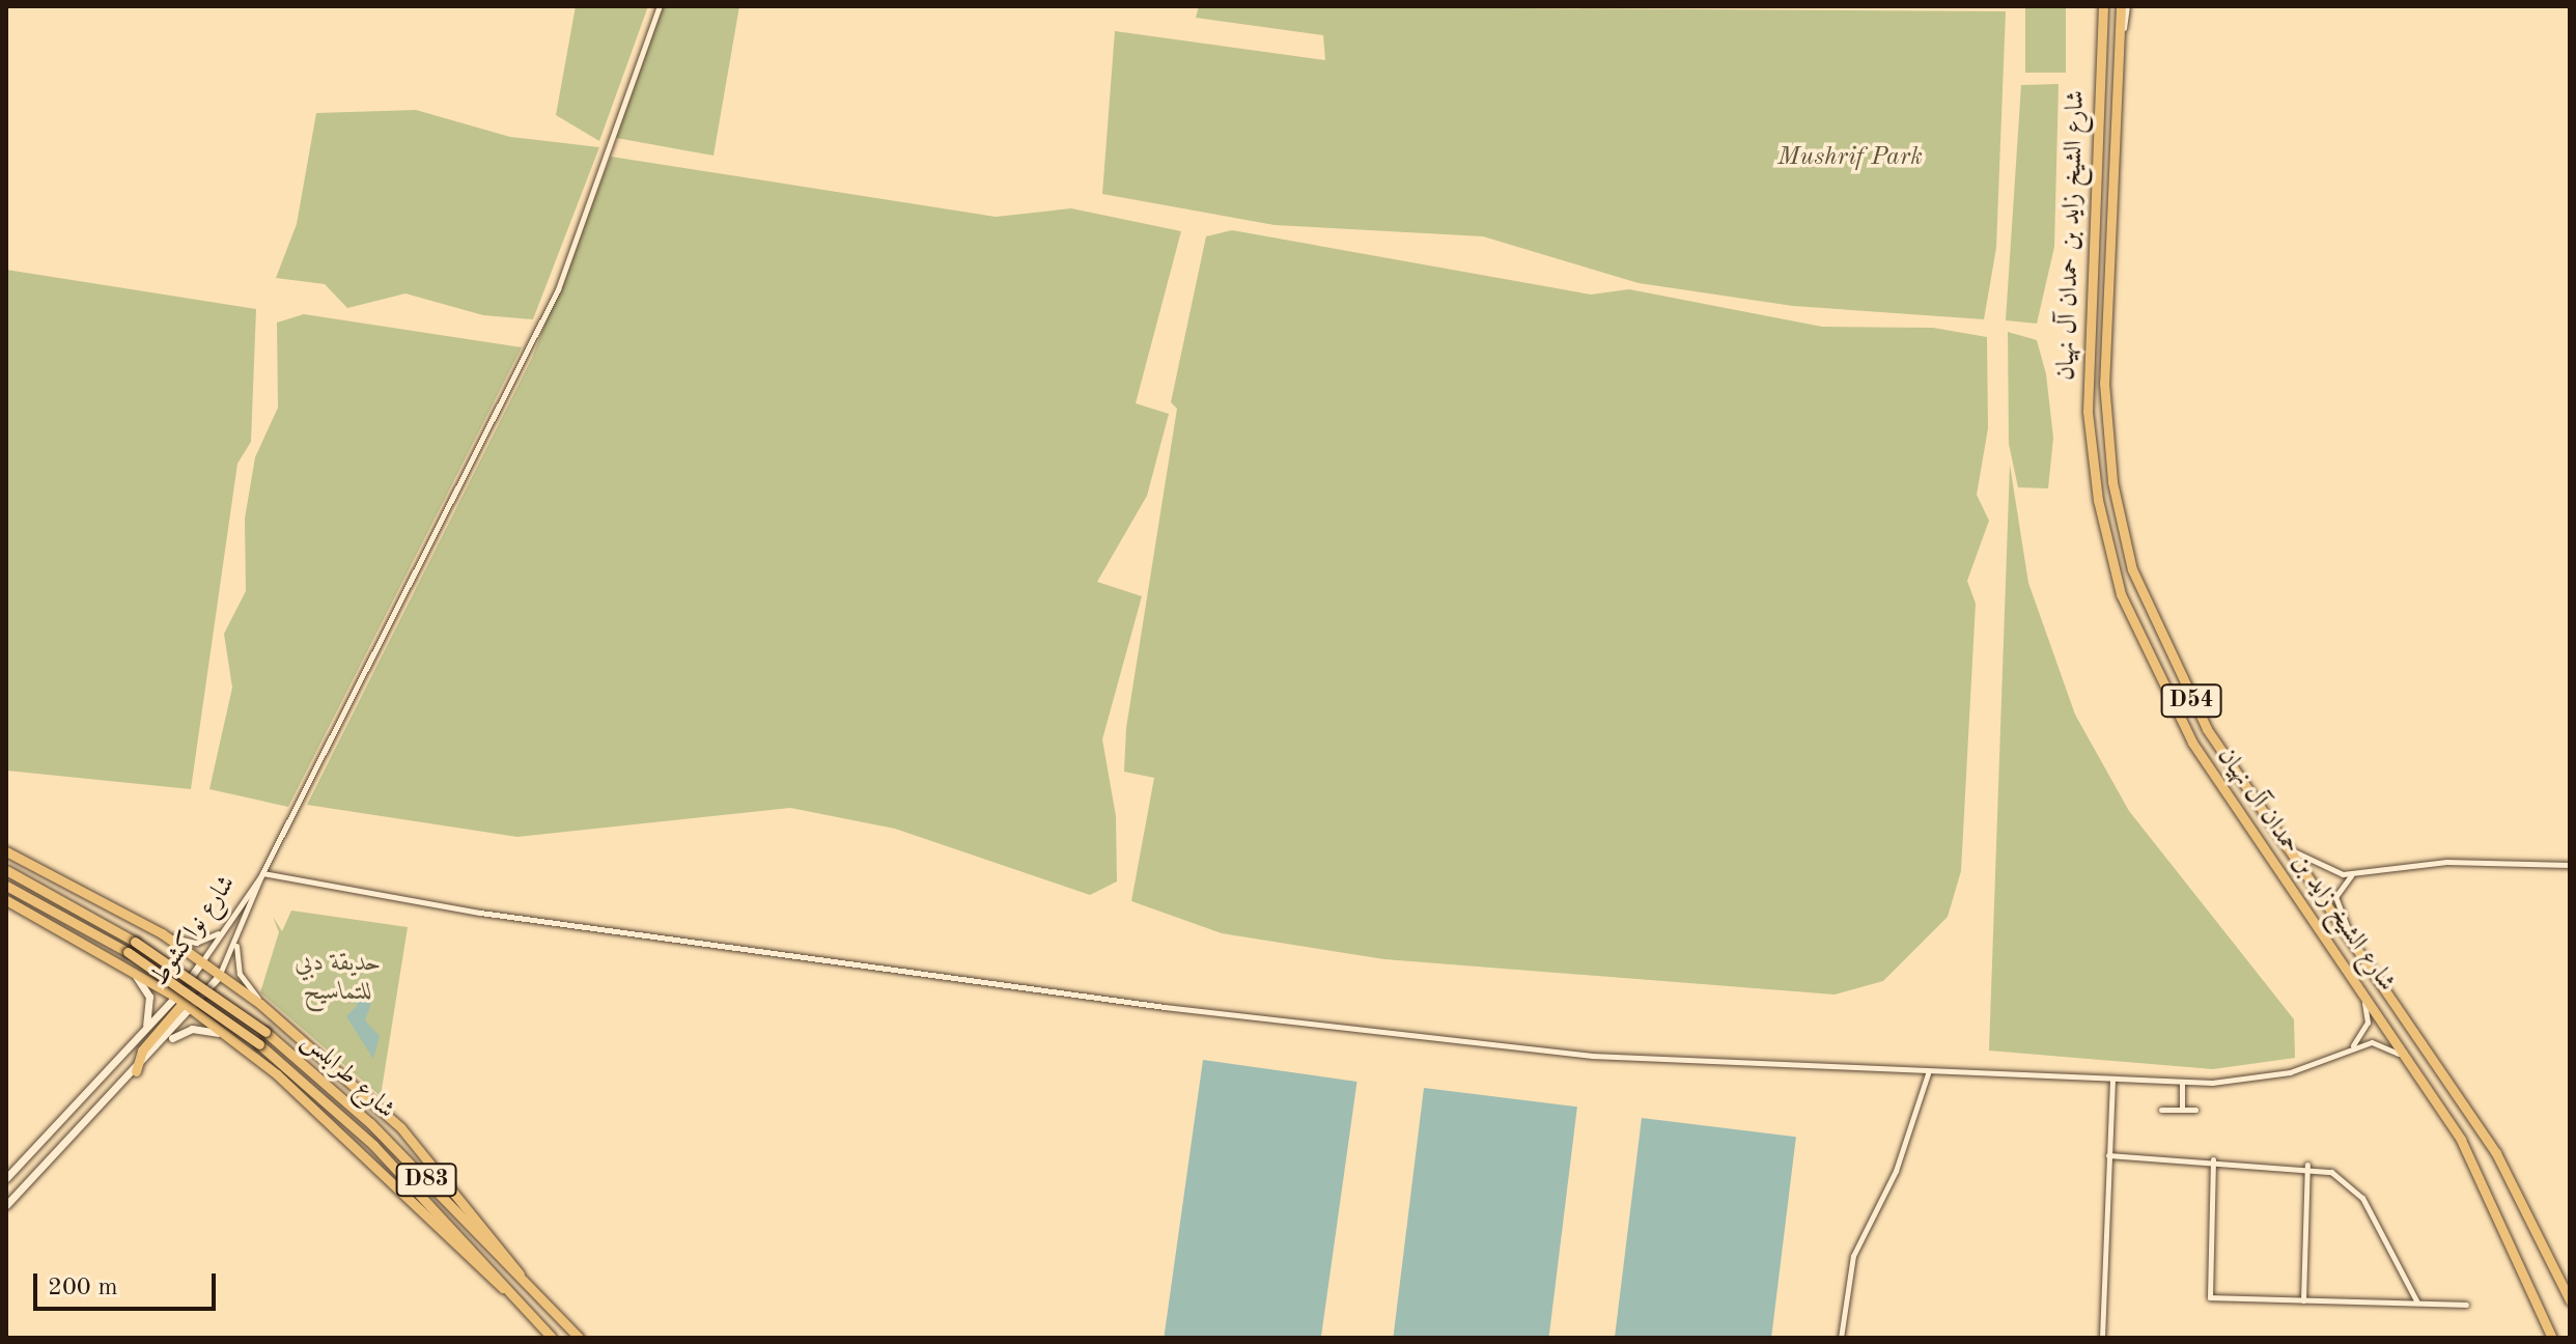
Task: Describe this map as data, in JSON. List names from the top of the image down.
{
  "streets": {
    "highway": [
      "شارع الشيخ زايد بن حمدان آل نهيان",
      "D54",
      "شارع طرابلس",
      "D83"
    ],
    "street": ["شارع نواكشوط"]
  },
  "parks": ["Mushrif Park", "حديقة دبي للتماسيح"],
  "scale_bar": "200 m"
}
